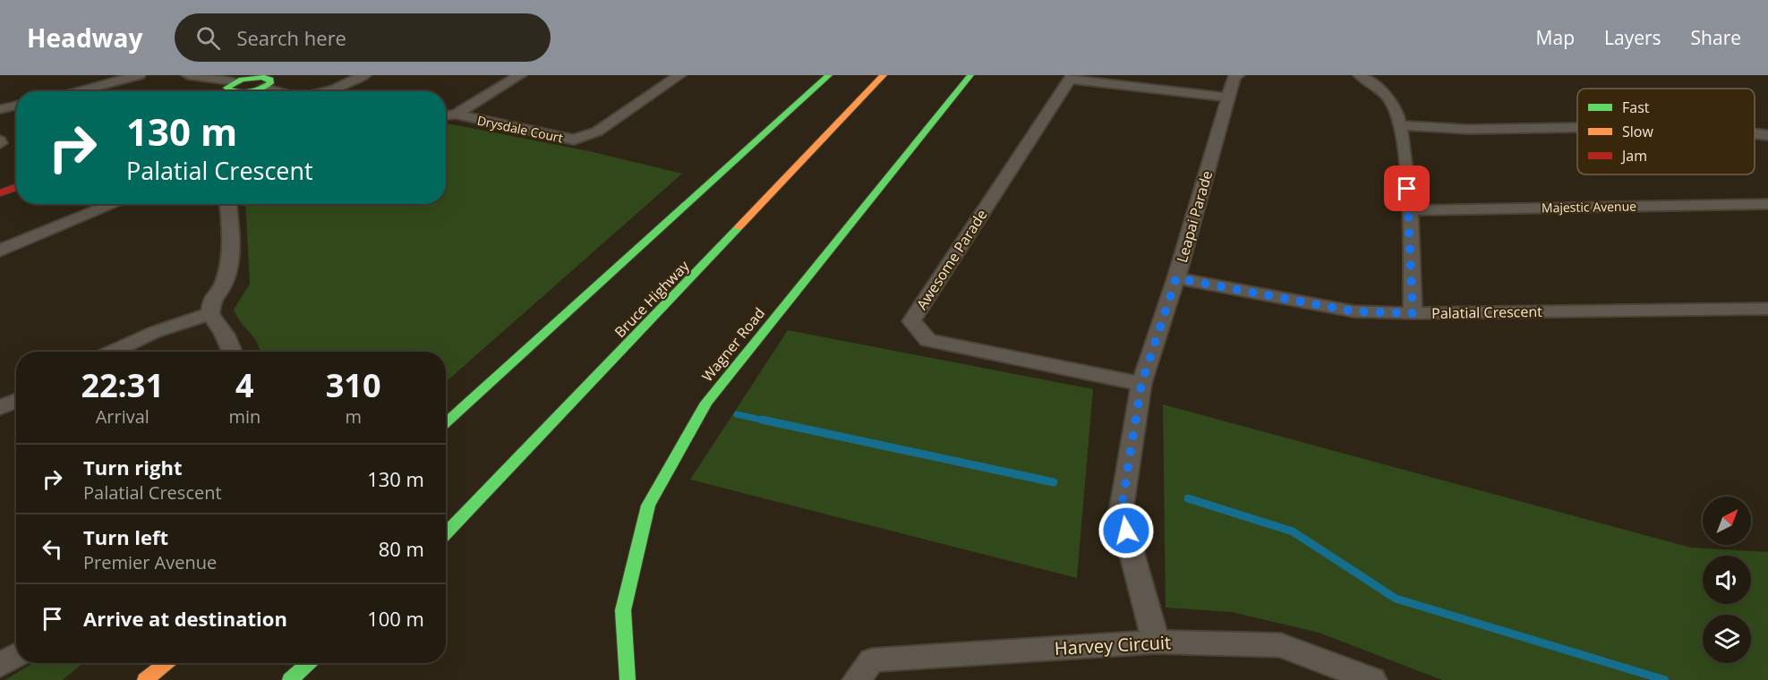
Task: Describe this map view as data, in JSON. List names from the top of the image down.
{
  "streets": {
    "main road": ["Bruce Highway", "Wagner Road"],
    "street": [
      "Drysdale Court",
      "Majestic Avenue",
      "Leapai Parade",
      "Awesome Parade",
      "Palatial Crescent",
      "Harvey Circuit"
    ]
  },
  "crossings": [
    ["Leapai Parade", "Awesome Parade"],
    ["Leapai Parade", "Palatial Crescent"],
    ["Leapai Parade", "Harvey Circuit"]
  ],
  "legend": ["Fast", "Slow", "Jam"],
  "north": "top right",
  "page": {
    "header": "Headway",
    "search": "Search here",
    "nav": ["Map", "Layers", "Share"],
    "turn": ["130 m", "Palatial Crescent"],
    "eta": [
      "22:31",
      "Arrival",
      "4",
      "min",
      "310",
      "m"
    ],
    "list": [
      {
        "name": "Turn right",
        "note": "Palatial Crescent",
        "value": "130 m"
      },
      {
        "name": "Turn left",
        "note": "Premier Avenue",
        "value": "80 m"
      },
      {
        "name": "Arrive at destination",
        "value": "100 m"
      }
    ]
  }
}
